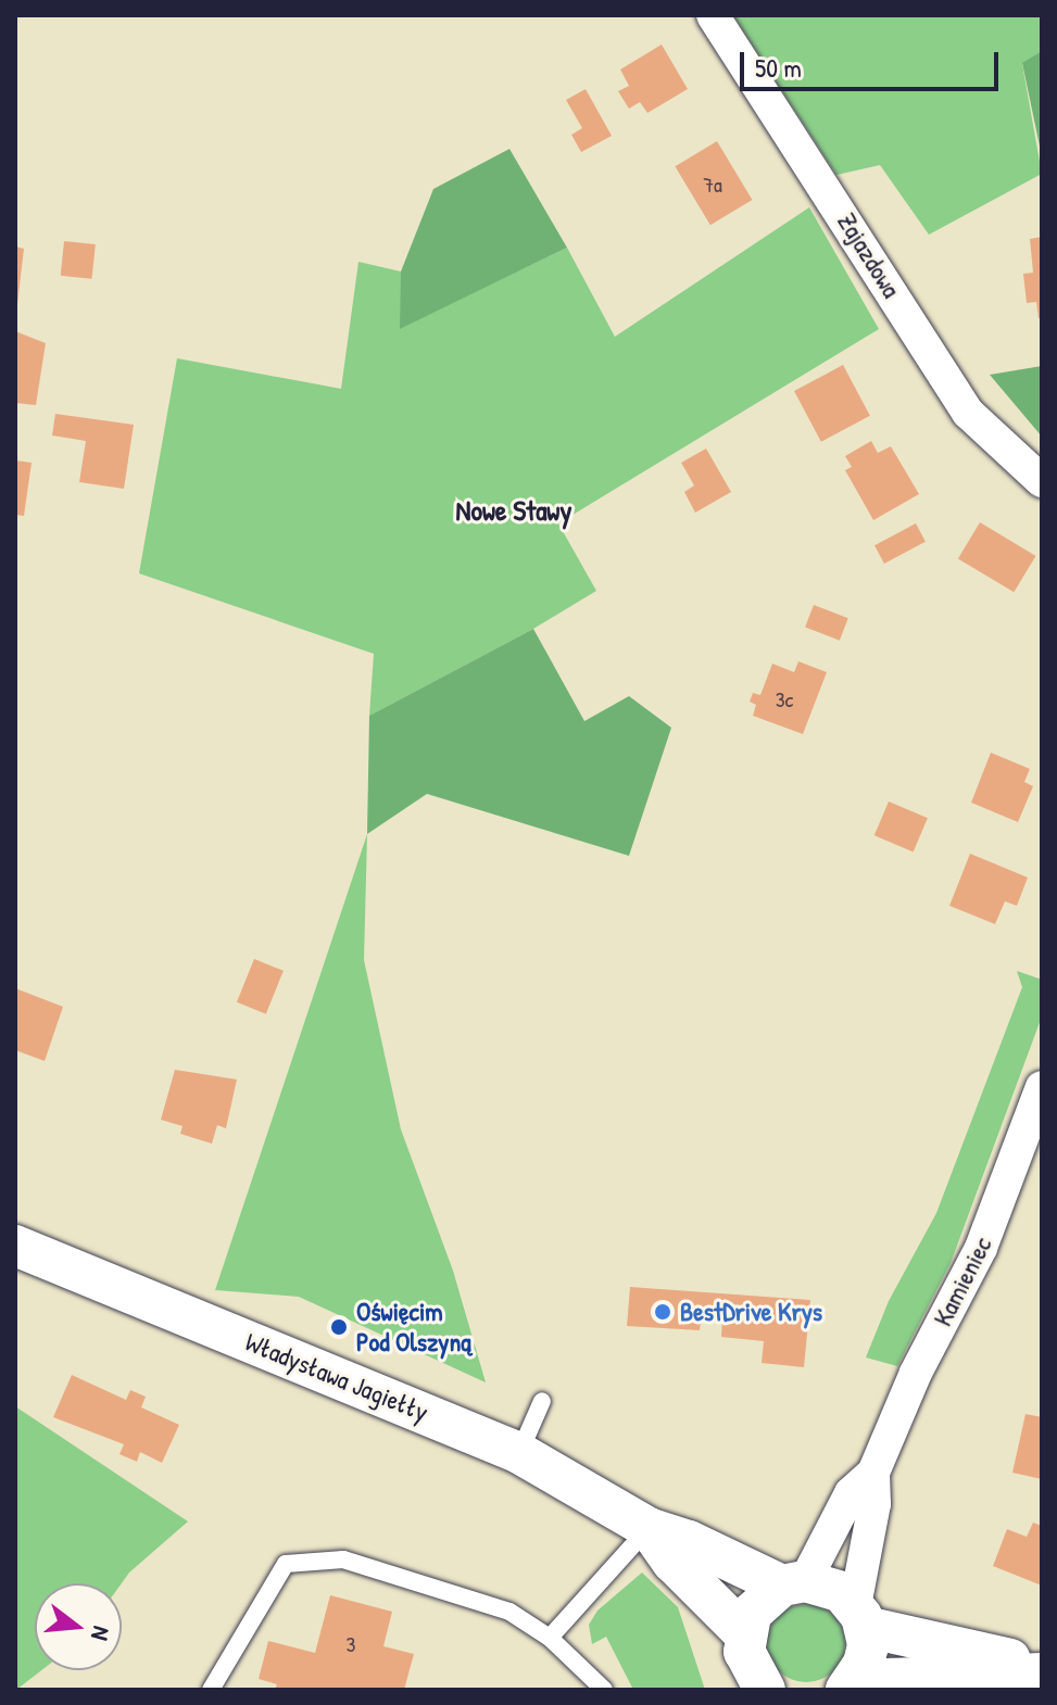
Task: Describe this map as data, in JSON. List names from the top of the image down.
{
  "streets": {
    "street": ["Zajazdowa", "Kamieniec", "Władysława Jagiełły"]
  },
  "crossings": [
    ["Kamieniec", "Władysława Jagiełły"]
  ],
  "districts": ["Nowe Stawy"],
  "places": ["BestDrive Krys", "Oświęcim Pod Olszyną"],
  "house_numbers": ["7a", "3c", "3"],
  "scale_bar": "50 m",
  "north": "right"
}
